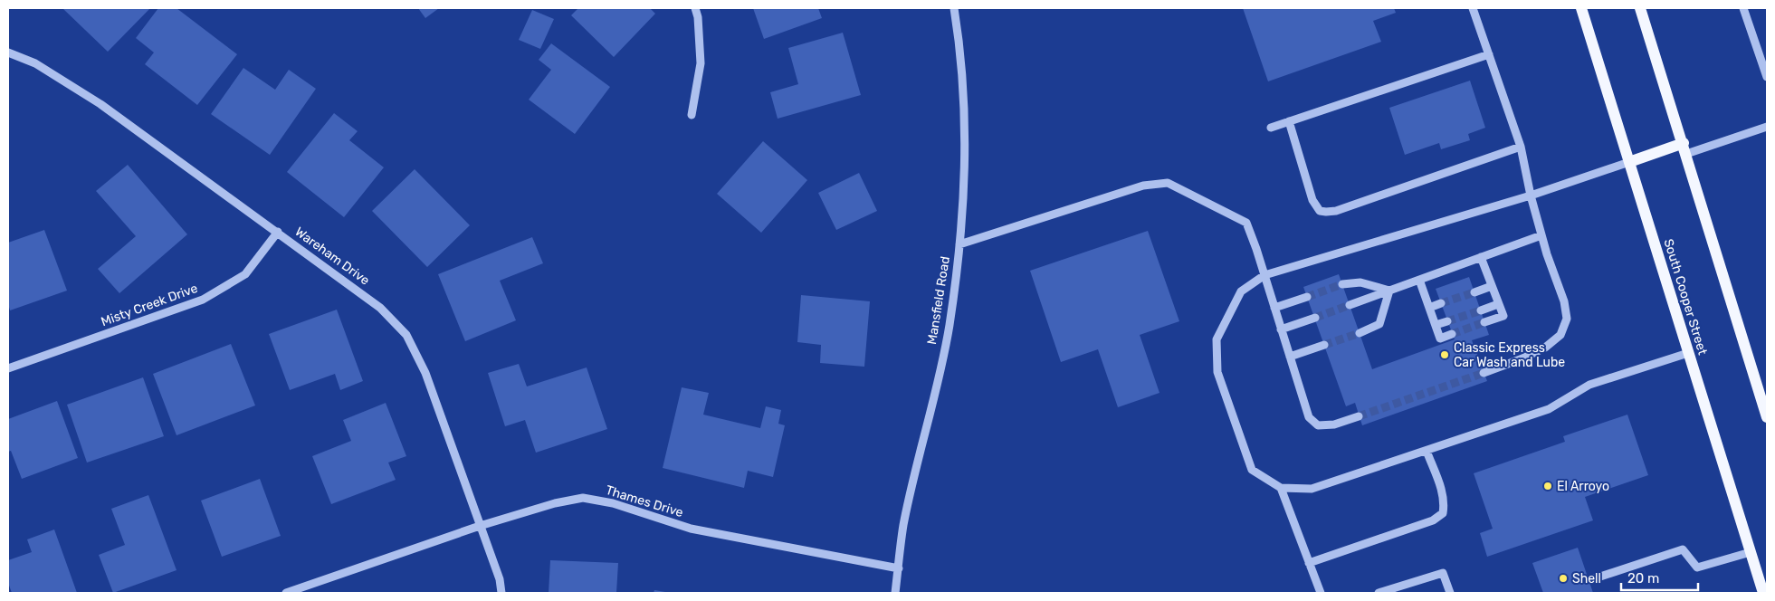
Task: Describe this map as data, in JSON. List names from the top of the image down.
{
  "streets": {
    "main road": ["South Cooper Street"],
    "street": [
      "Wareham Drive",
      "Mansfield Road",
      "Misty Creek Drive",
      "Thames Drive"
    ]
  },
  "crossings": [
    ["Wareham Drive", "Misty Creek Drive"],
    ["Wareham Drive", "Thames Drive"],
    ["Mansfield Road", "Thames Drive"]
  ],
  "places": ["Classic Express Car Wash and Lube", "El Arroyo", "Shell"],
  "scale_bar": "20 m"
}
